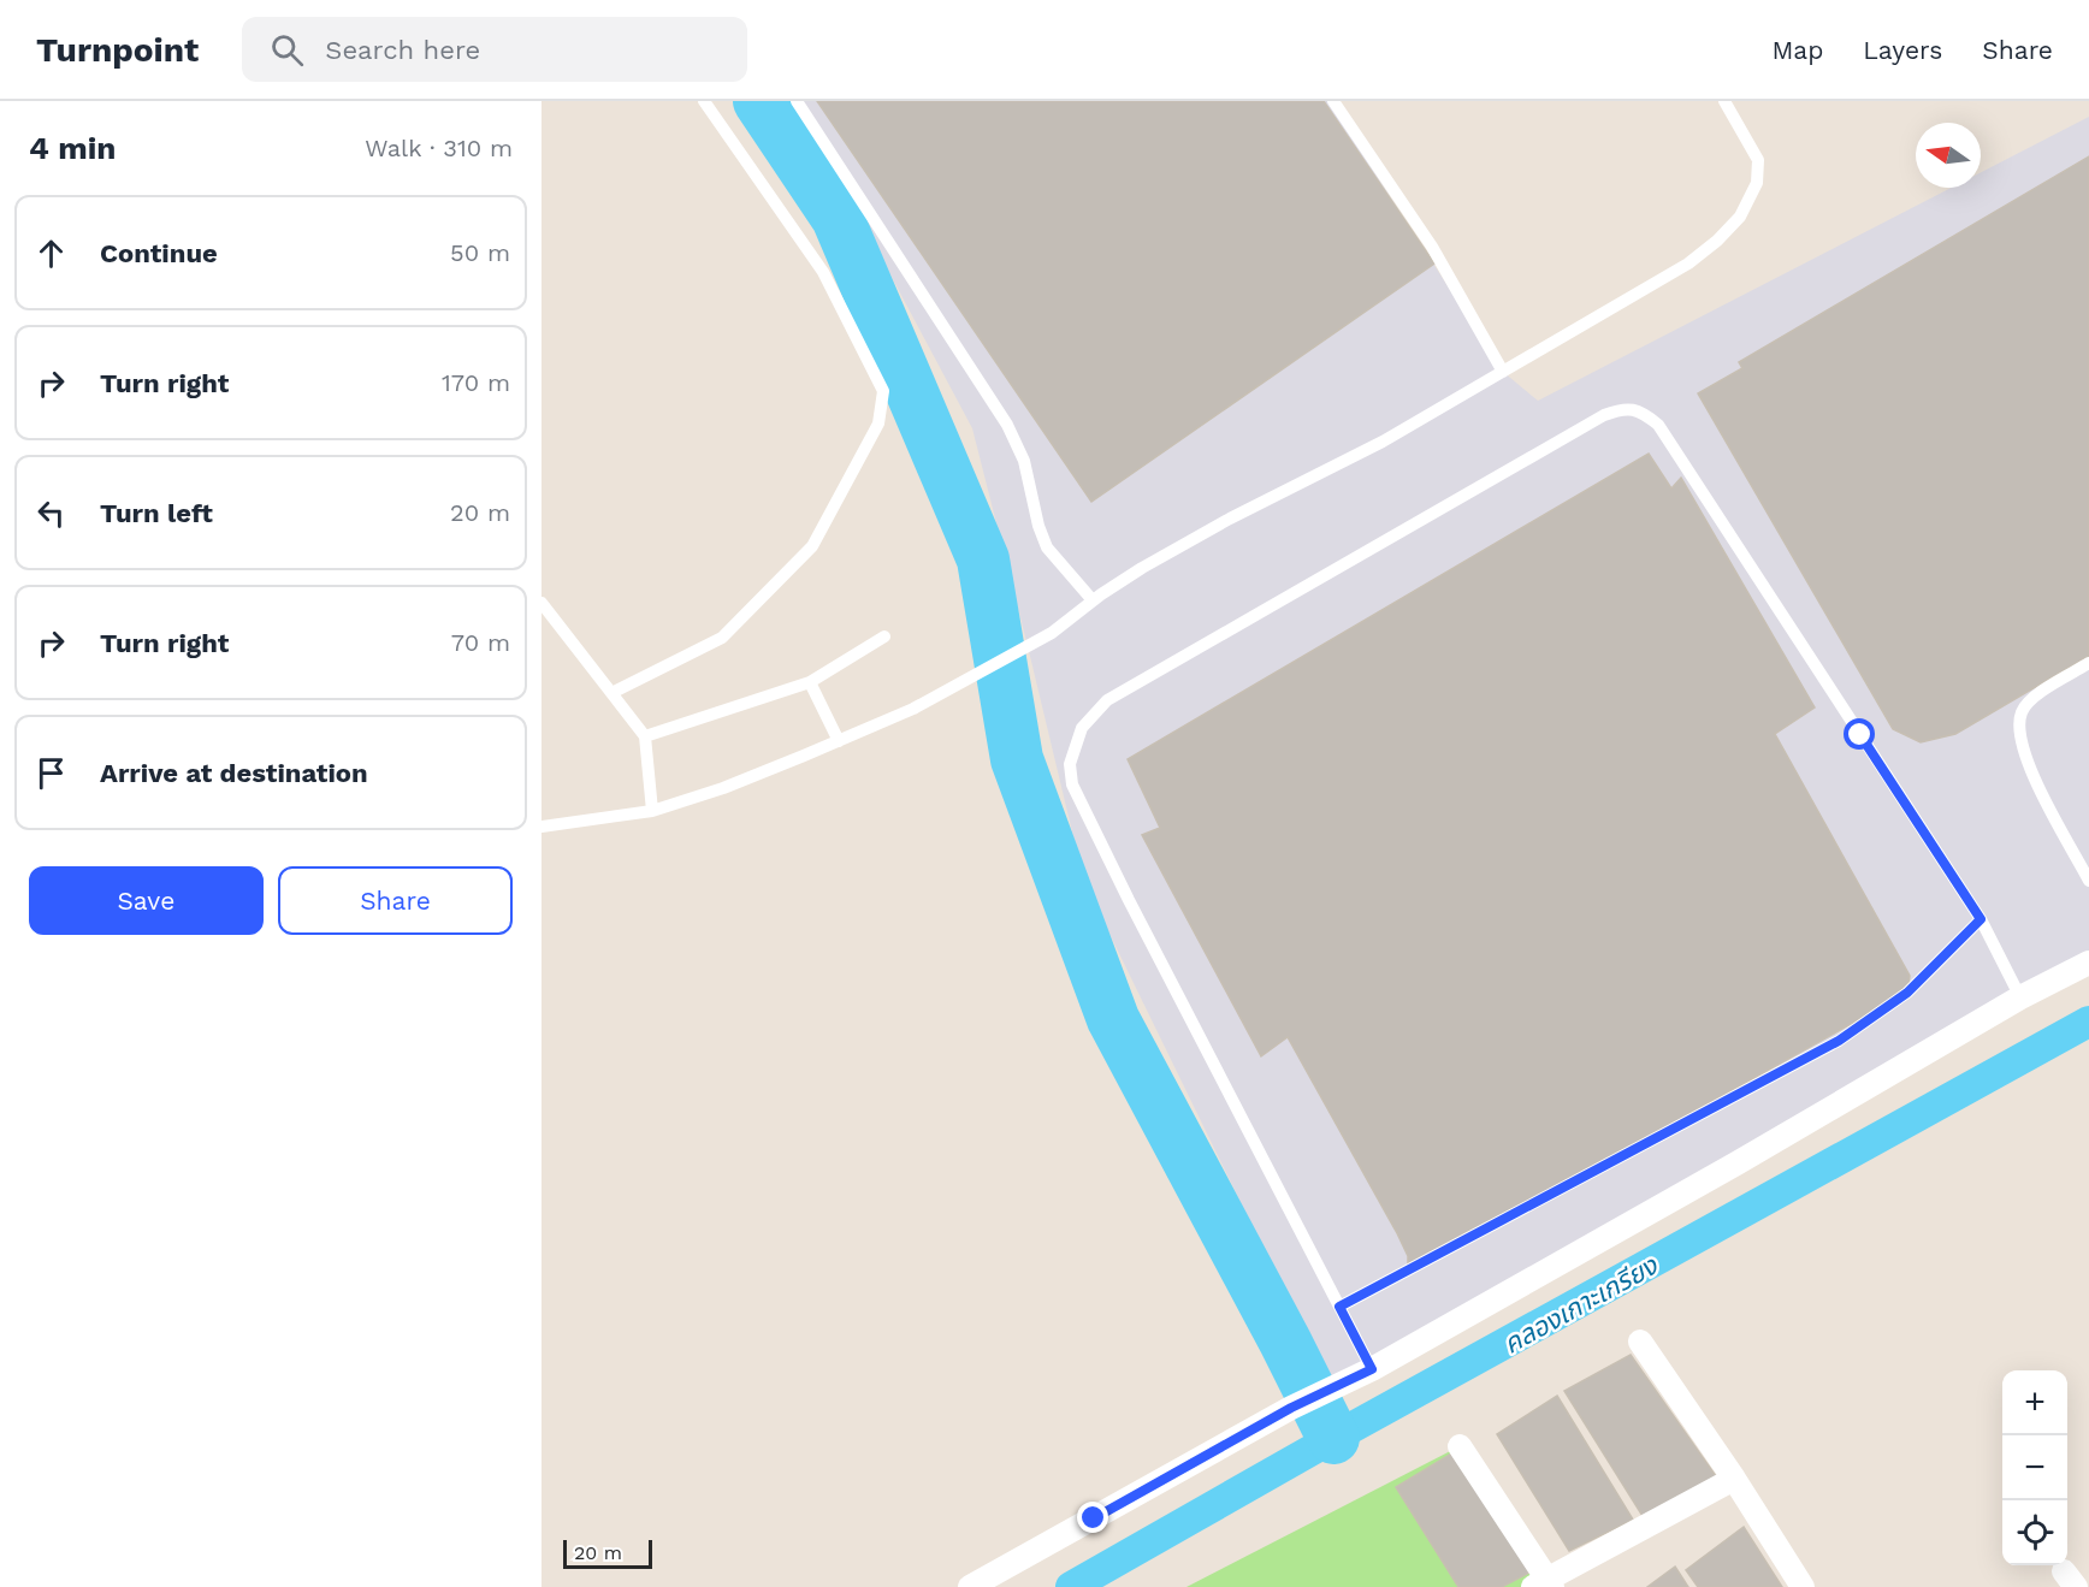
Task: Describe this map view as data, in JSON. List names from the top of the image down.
{
  "water": ["คลองเกาะเกรียง"],
  "scale_bar": "20 m",
  "north": "left",
  "page": {
    "header": "Turnpoint",
    "search": "Search here",
    "nav": ["Map", "Layers", "Share"],
    "heading": ["4 min", "Walk · 310 m"],
    "list": [
      ["Continue", "50 m"],
      ["Turn right", "170 m"],
      ["Turn left", "20 m"],
      ["Turn right", "70 m"],
      "Arrive at destination"
    ],
    "buttons": ["Save", "Share"],
    "map_buttons": ["+", "−"],
    "scale": "20 m"
  }
}
